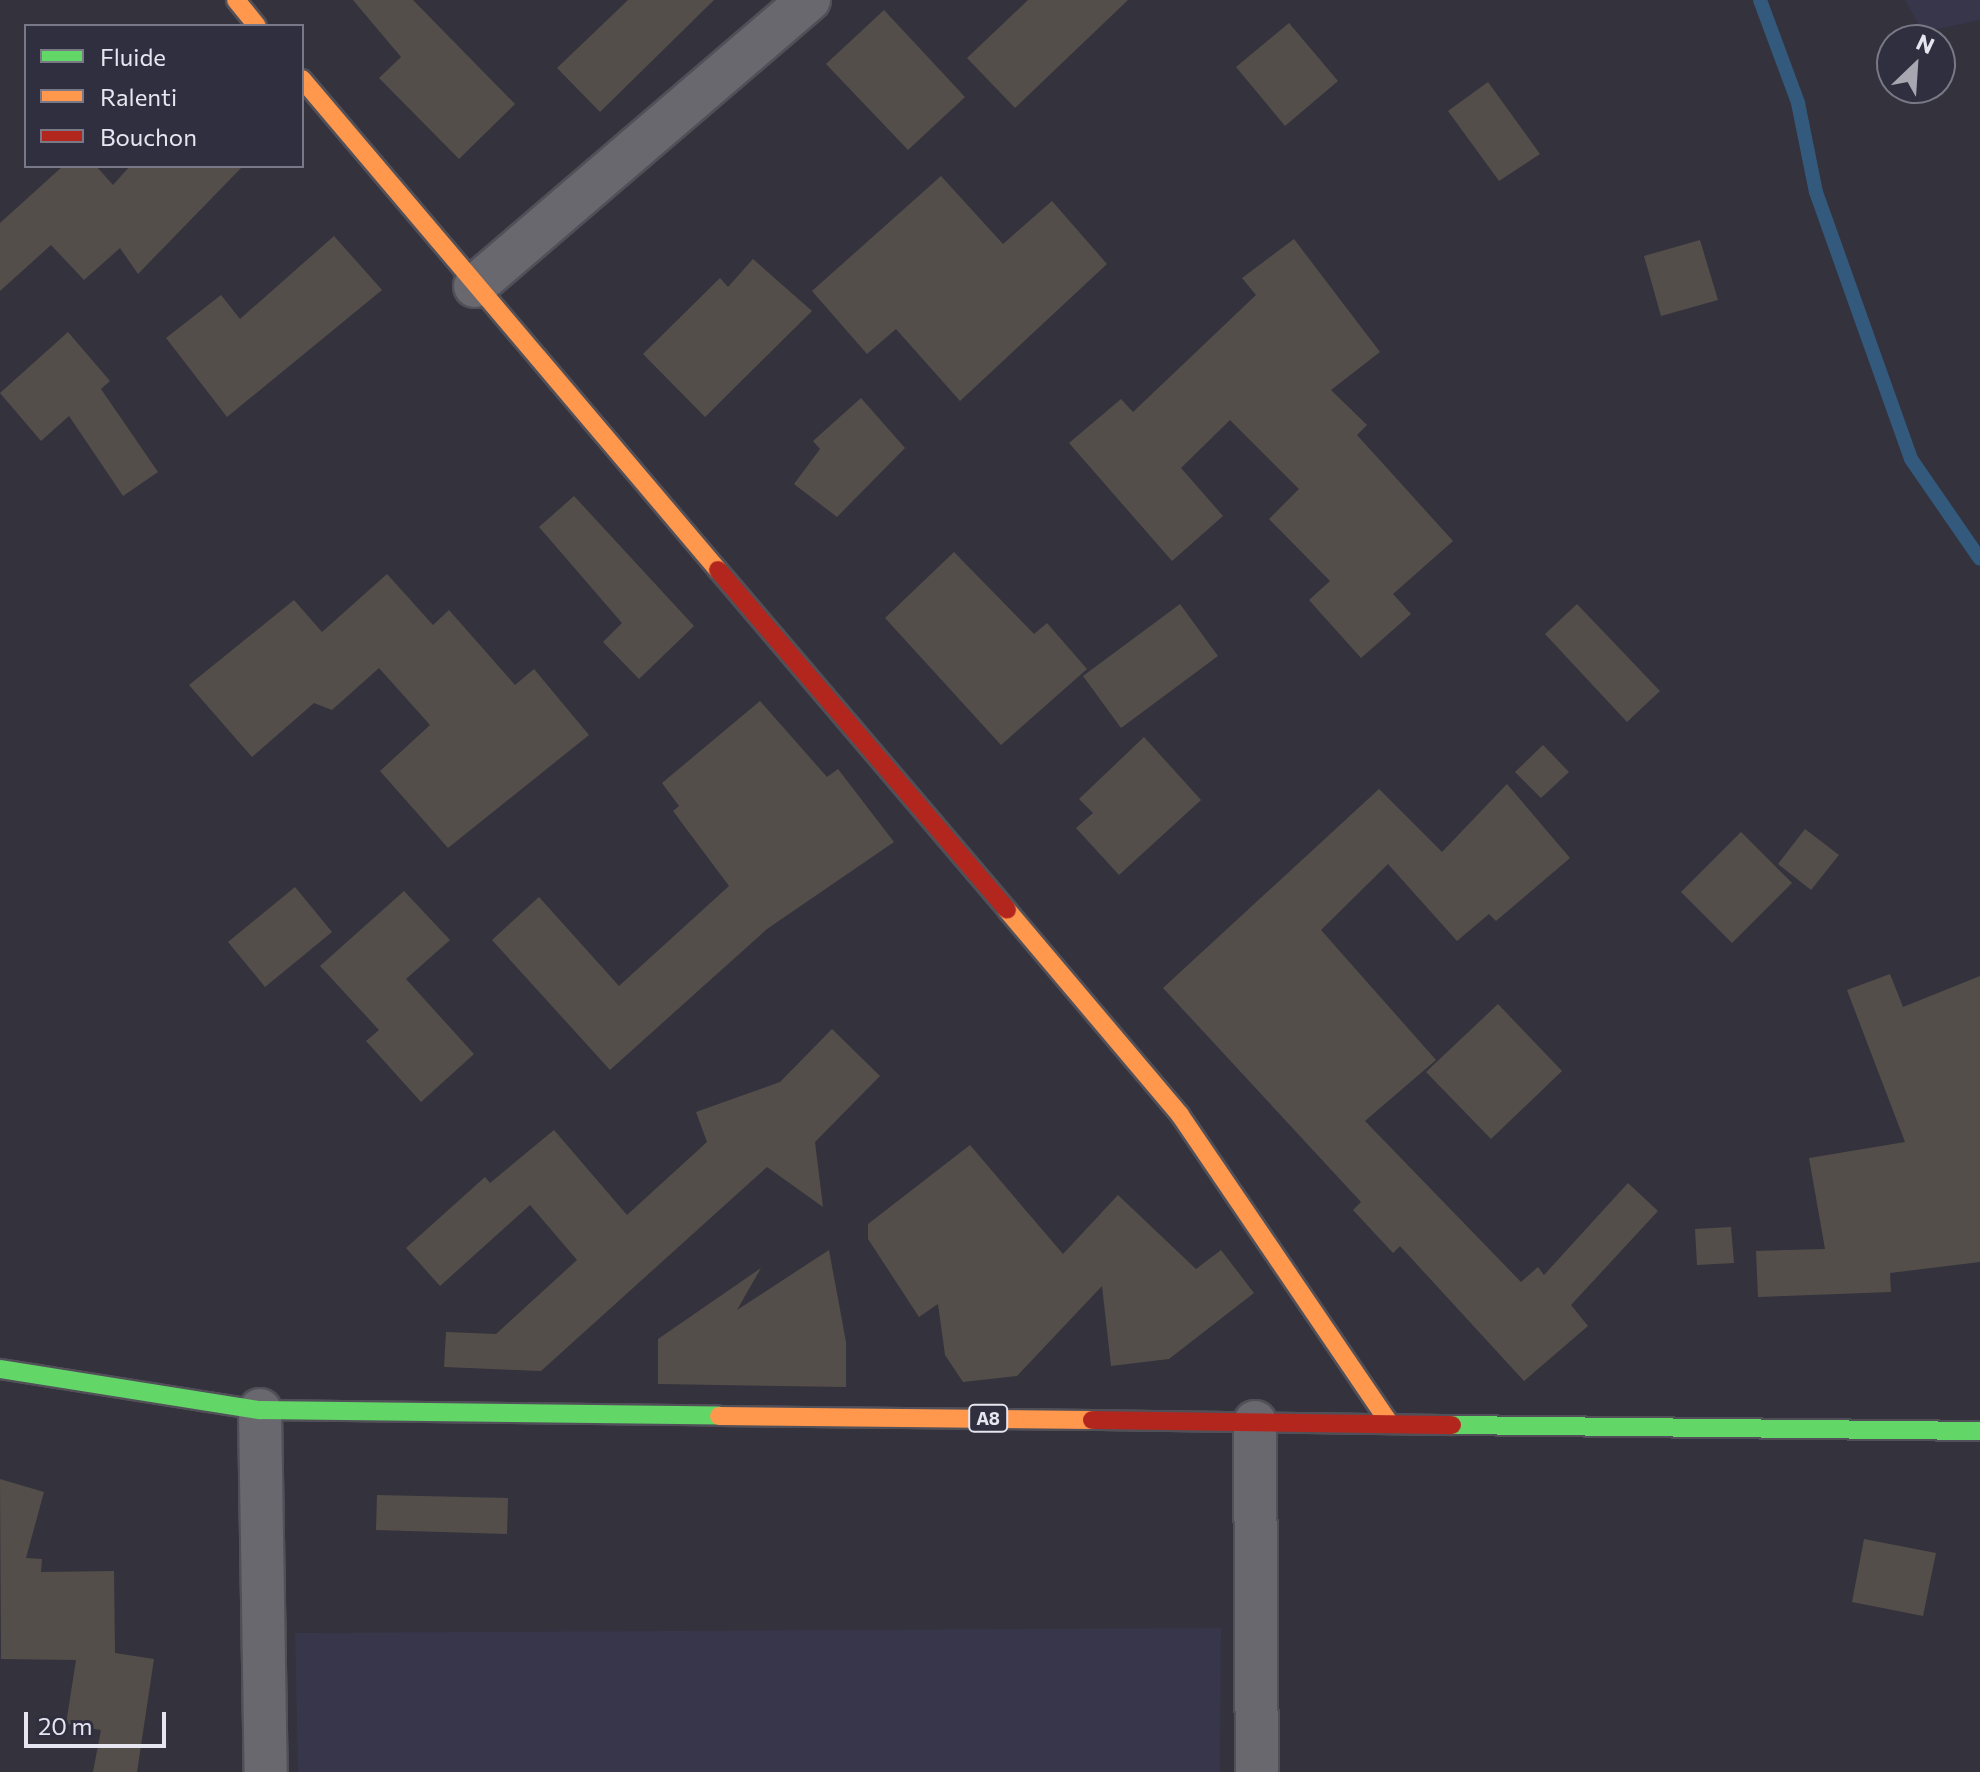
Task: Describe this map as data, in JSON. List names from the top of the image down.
{
  "streets": {
    "main road": ["A8"]
  },
  "legend": ["Fluide", "Ralenti", "Bouchon"],
  "scale_bar": "20 m",
  "north": "top right"
}
